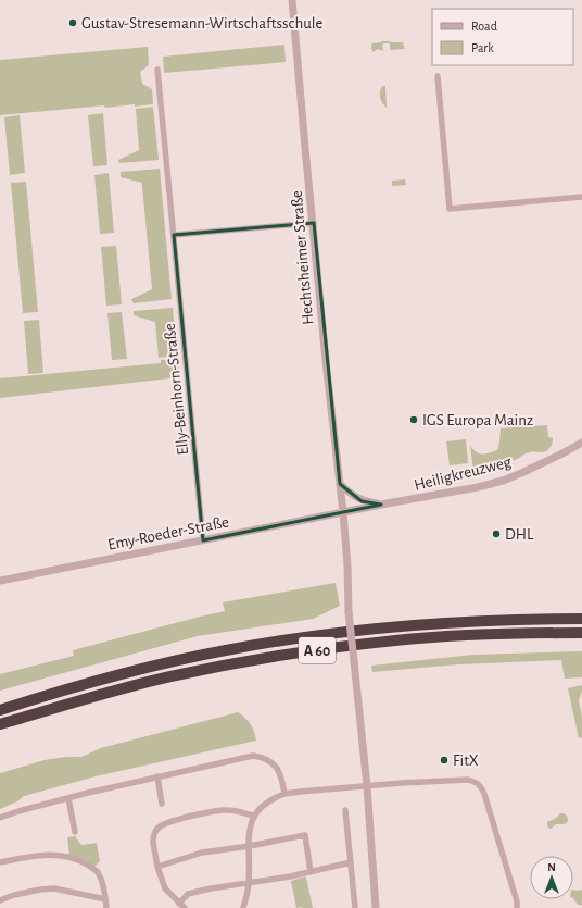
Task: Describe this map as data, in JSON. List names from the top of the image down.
{
  "streets": {
    "highway": ["A 60"],
    "street": [
      "Hechtsheimer Straße",
      "Elly-Beinhorn-Straße",
      "Heiligkreuzweg",
      "Emy-Roeder-Straße"
    ]
  },
  "crossings": [
    ["Hechtsheimer Straße", "Heiligkreuzweg"],
    ["Hechtsheimer Straße", "Emy-Roeder-Straße"],
    ["Elly-Beinhorn-Straße", "Emy-Roeder-Straße"],
    ["Heiligkreuzweg", "Emy-Roeder-Straße"]
  ],
  "places": [
    "Gustav-Stresemann-Wirtschaftsschule",
    "IGS Europa Mainz",
    "DHL",
    "FitX"
  ],
  "legend": ["Road", "Park"],
  "north": "top"
}
